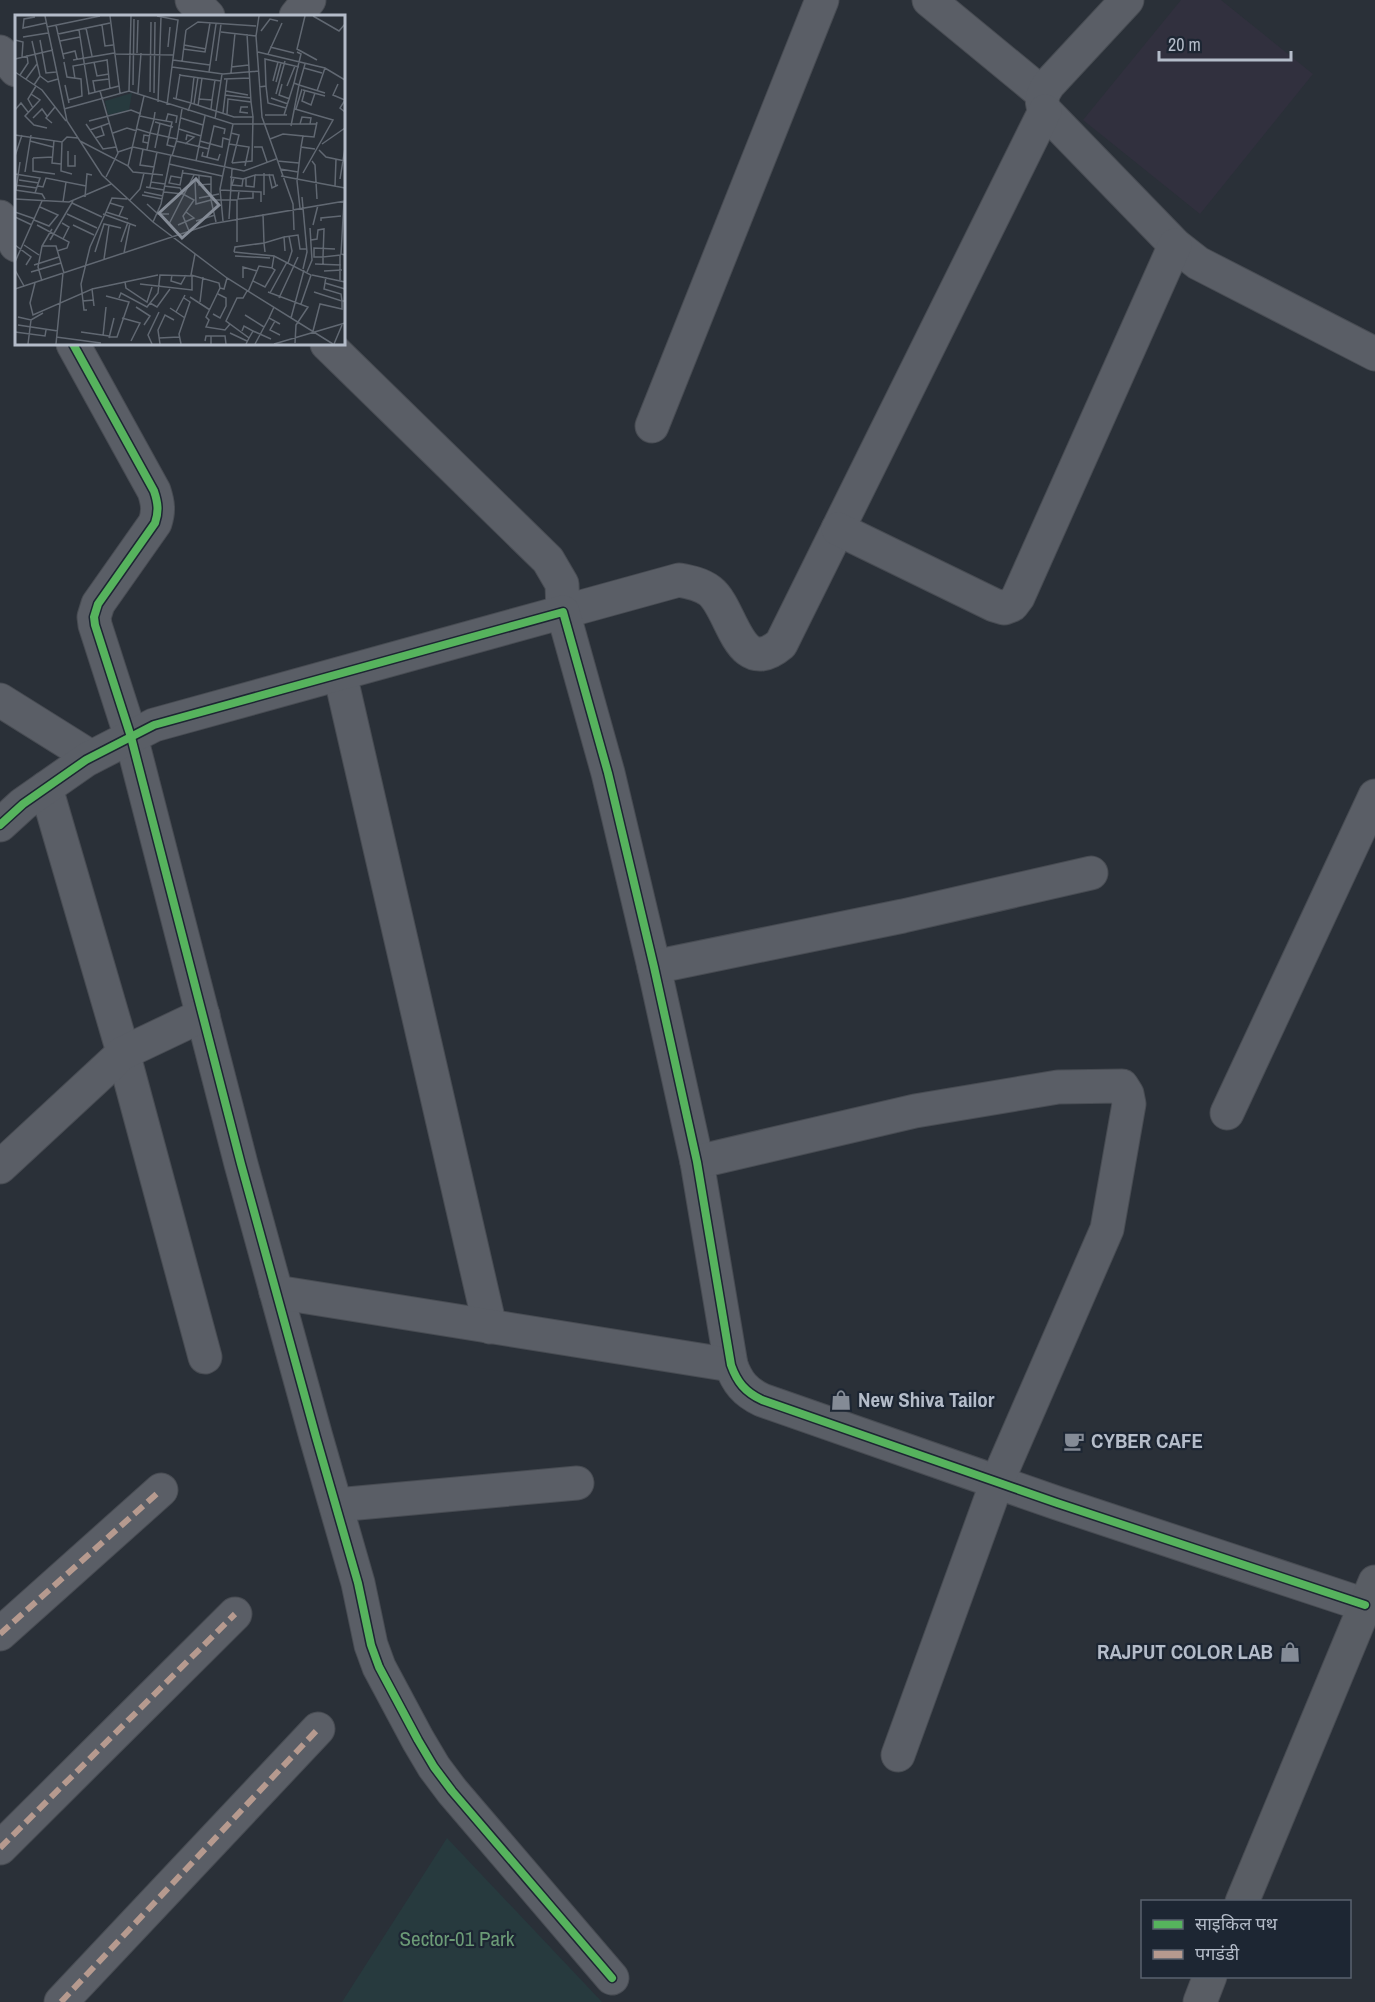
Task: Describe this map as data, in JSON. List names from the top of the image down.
{
  "parks": ["Sector-01 Park"],
  "places": {
    "shop": ["New Shiva Tailor", "RAJPUT COLOR LAB"],
    "cafe": ["CYBER CAFE"]
  },
  "legend": ["साइकिल पथ", "पगडंडी"],
  "scale_bar": "20 m"
}
